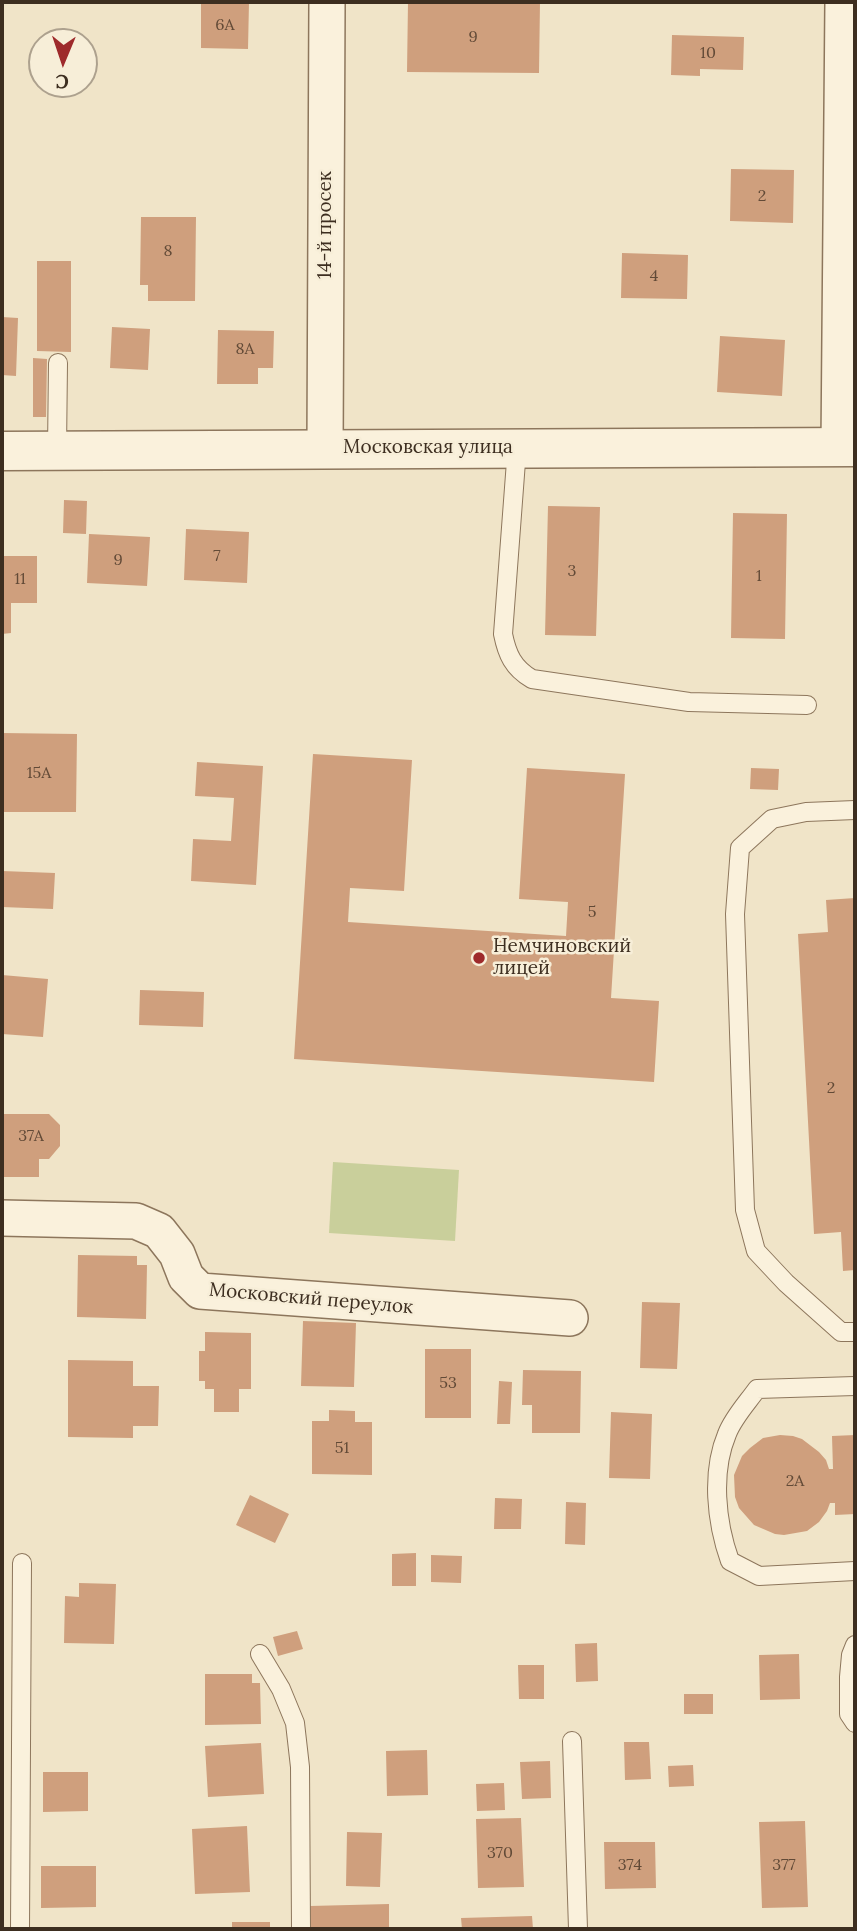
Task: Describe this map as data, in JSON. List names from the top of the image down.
{
  "streets": {
    "street": ["14-й просек", "Московская улица", "Московский переулок"]
  },
  "crossings": [
    ["14-й просек", "Московская улица"]
  ],
  "places": ["Немчиновский лицей"],
  "house_numbers": [
    "6А",
    "9",
    "10",
    "2",
    "8",
    "4",
    "8А",
    "7",
    "9",
    "3",
    "1",
    "11",
    "15А",
    "5",
    "2",
    "37А",
    "53",
    "51",
    "2А",
    "370",
    "374",
    "377"
  ],
  "north": "bottom"
}
